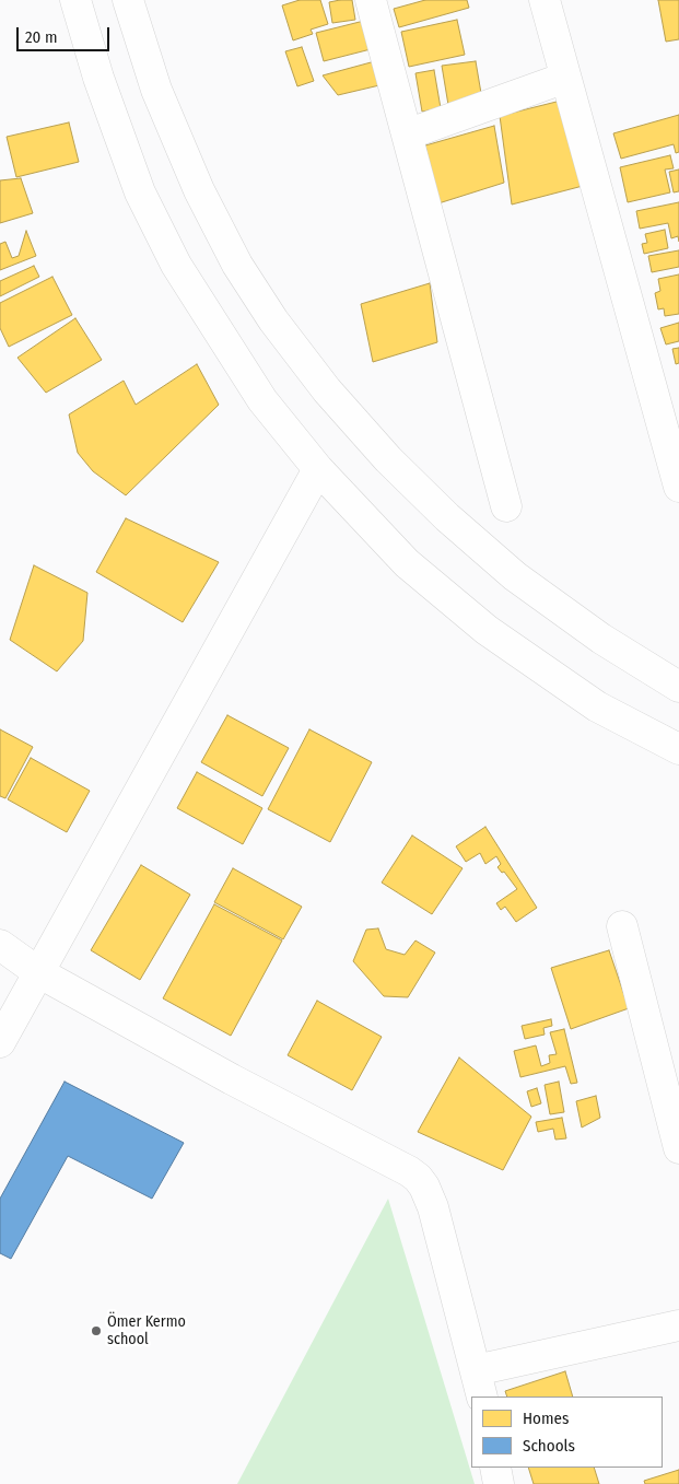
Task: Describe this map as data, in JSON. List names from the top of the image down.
{
  "places": ["Ömer Kermo school"],
  "legend": ["Homes", "Schools"],
  "scale_bar": "20 m"
}
